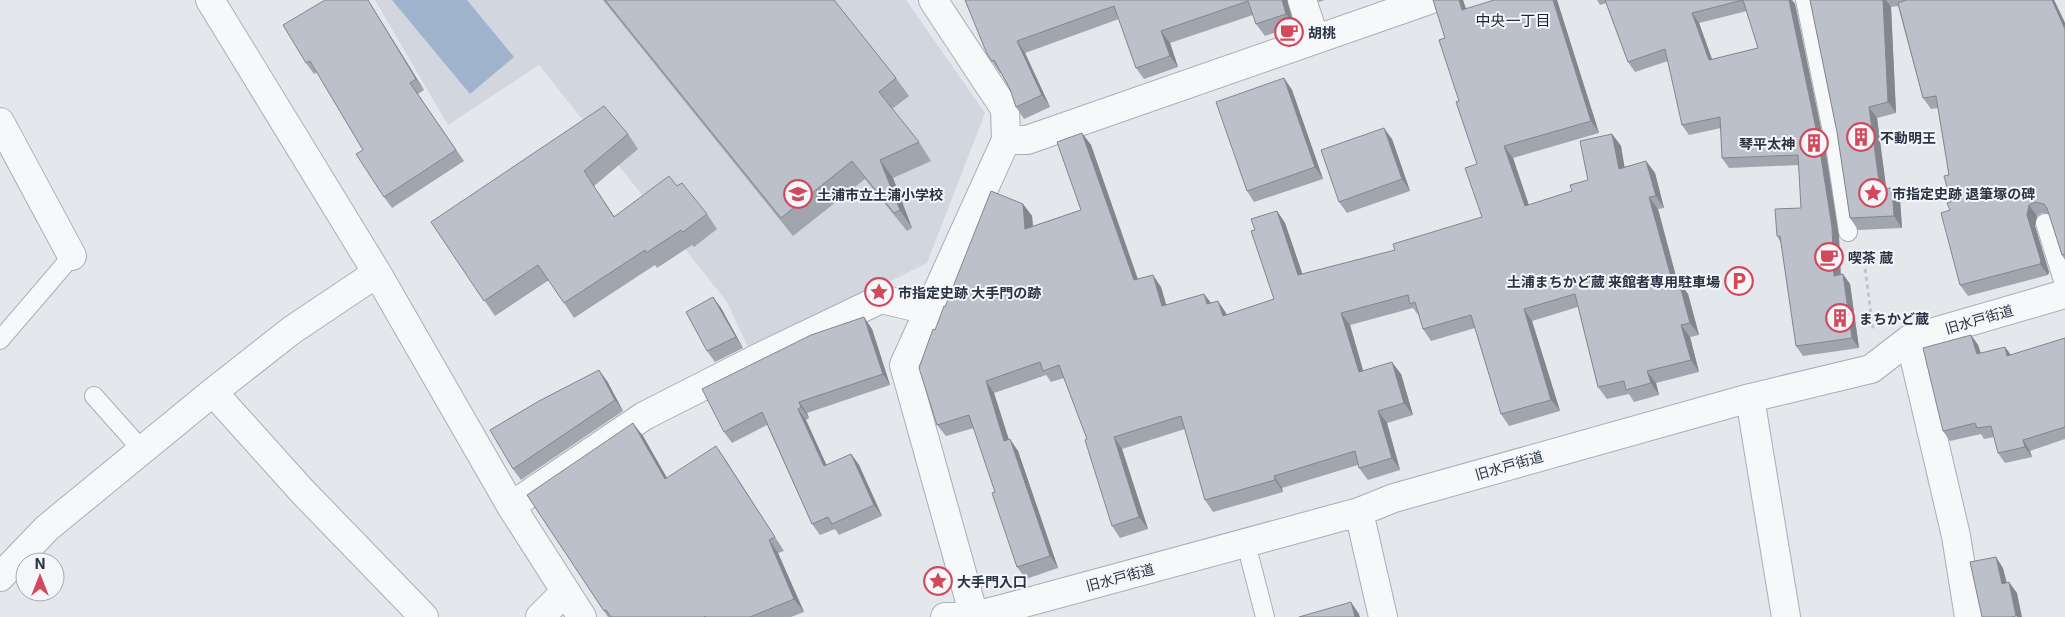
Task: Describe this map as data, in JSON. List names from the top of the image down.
{
  "streets": {
    "street": ["旧水戸街道"]
  },
  "districts": ["中央一丁目"],
  "places": {
    "cafe": ["胡桃", "喫茶 蔵"],
    "building": ["不動明王", "琴平太神", "まちかど蔵"],
    "place": ["市指定史跡 退筆塚の碑", "市指定史跡 大手門の跡", "大手門入口"],
    "school or university": ["土浦市立土浦小学校"],
    "parking": ["土浦まちかど蔵 来館者専用駐車場"]
  },
  "north": "top"
}
